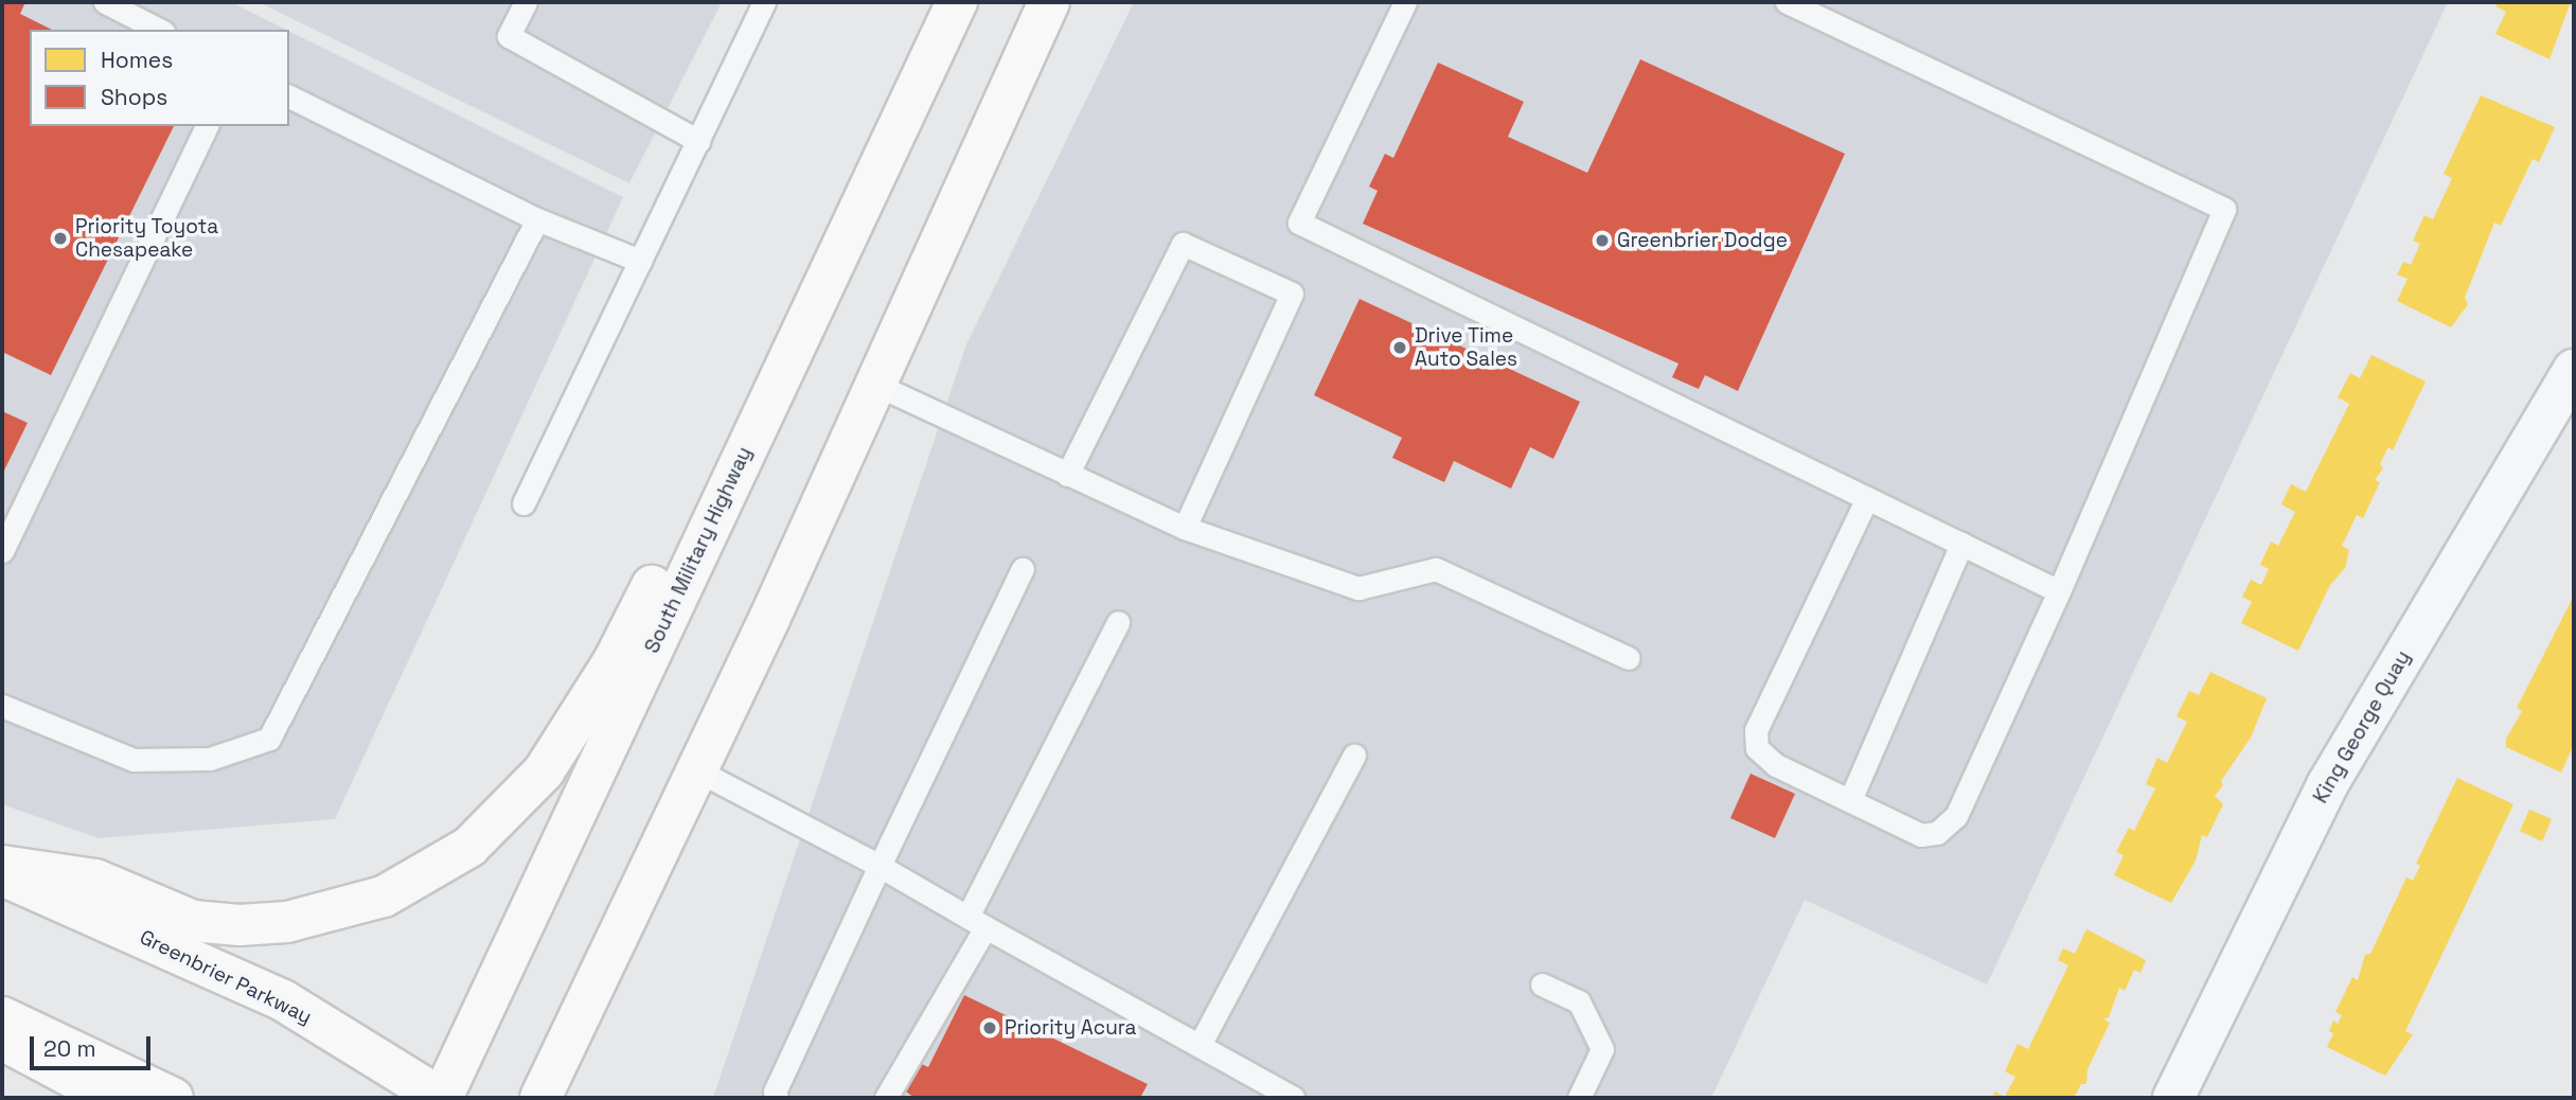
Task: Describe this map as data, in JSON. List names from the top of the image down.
{
  "streets": {
    "main road": ["South Military Highway", "Greenbrier Parkway"],
    "street": ["King George Quay"]
  },
  "crossings": [
    ["South Military Highway", "Greenbrier Parkway"]
  ],
  "places": [
    "Priority Toyota Chesapeake",
    "Greenbrier Dodge",
    "Drive Time Auto Sales",
    "Priority Acura"
  ],
  "legend": ["Homes", "Shops"],
  "scale_bar": "20 m"
}
